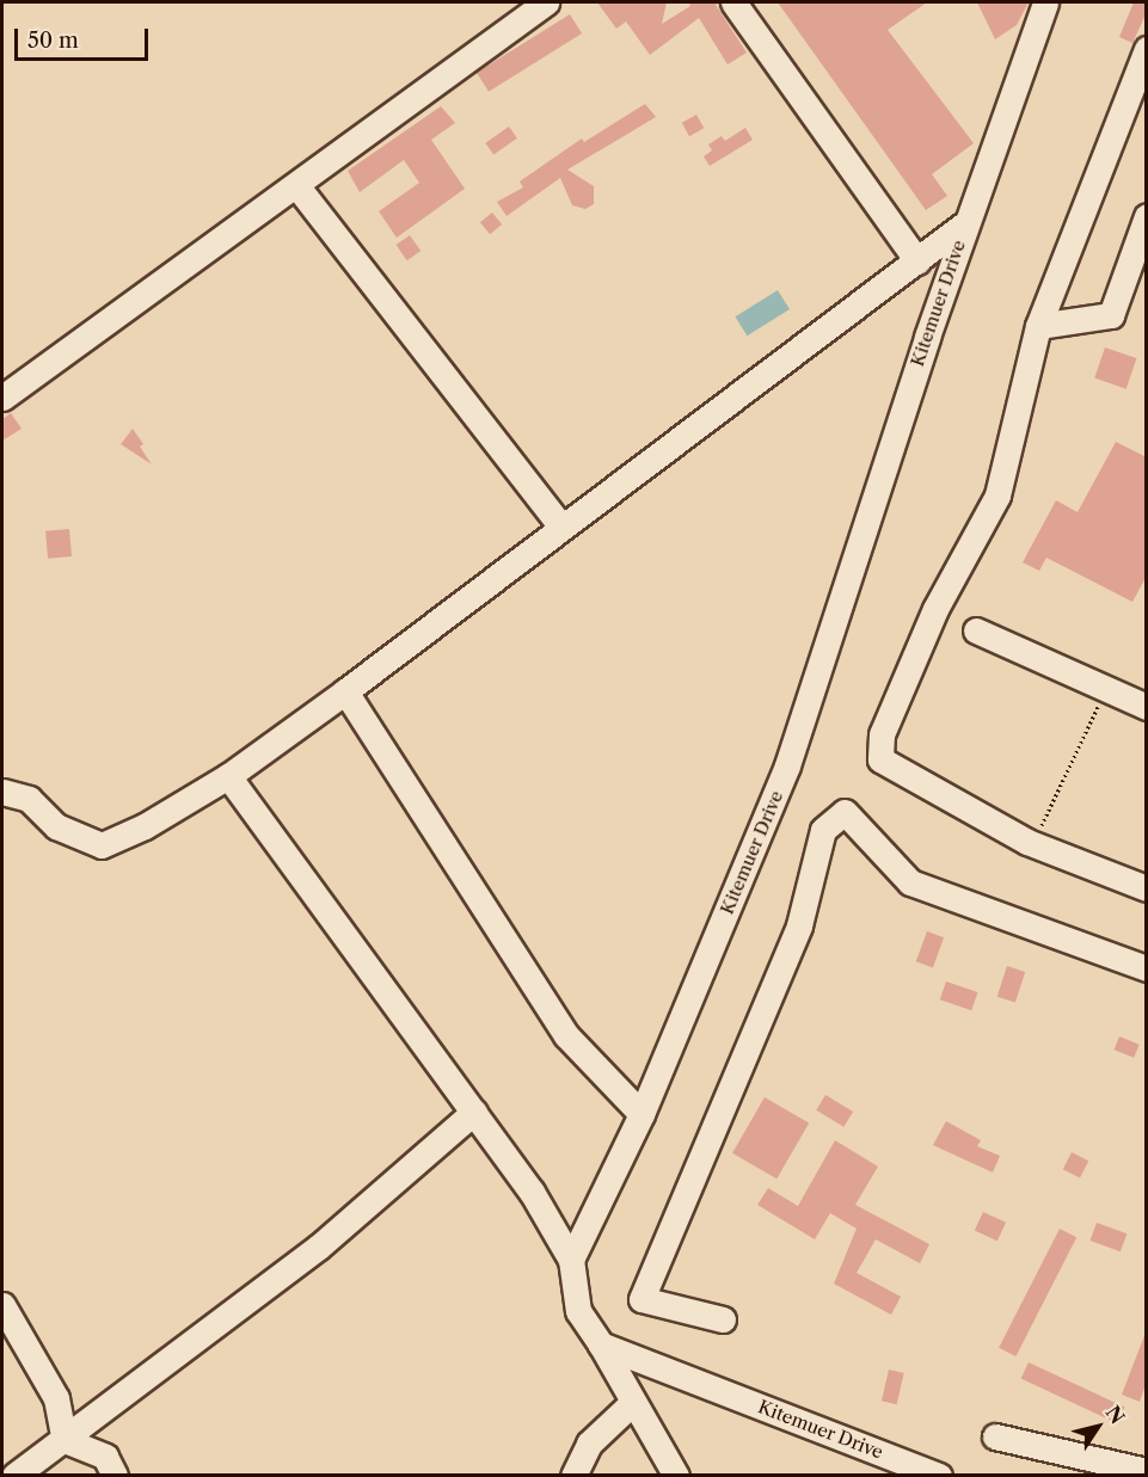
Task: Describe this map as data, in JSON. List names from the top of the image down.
{
  "streets": {
    "street": ["Kitemuer Drive"]
  },
  "scale_bar": "50 m",
  "north": "top right"
}
